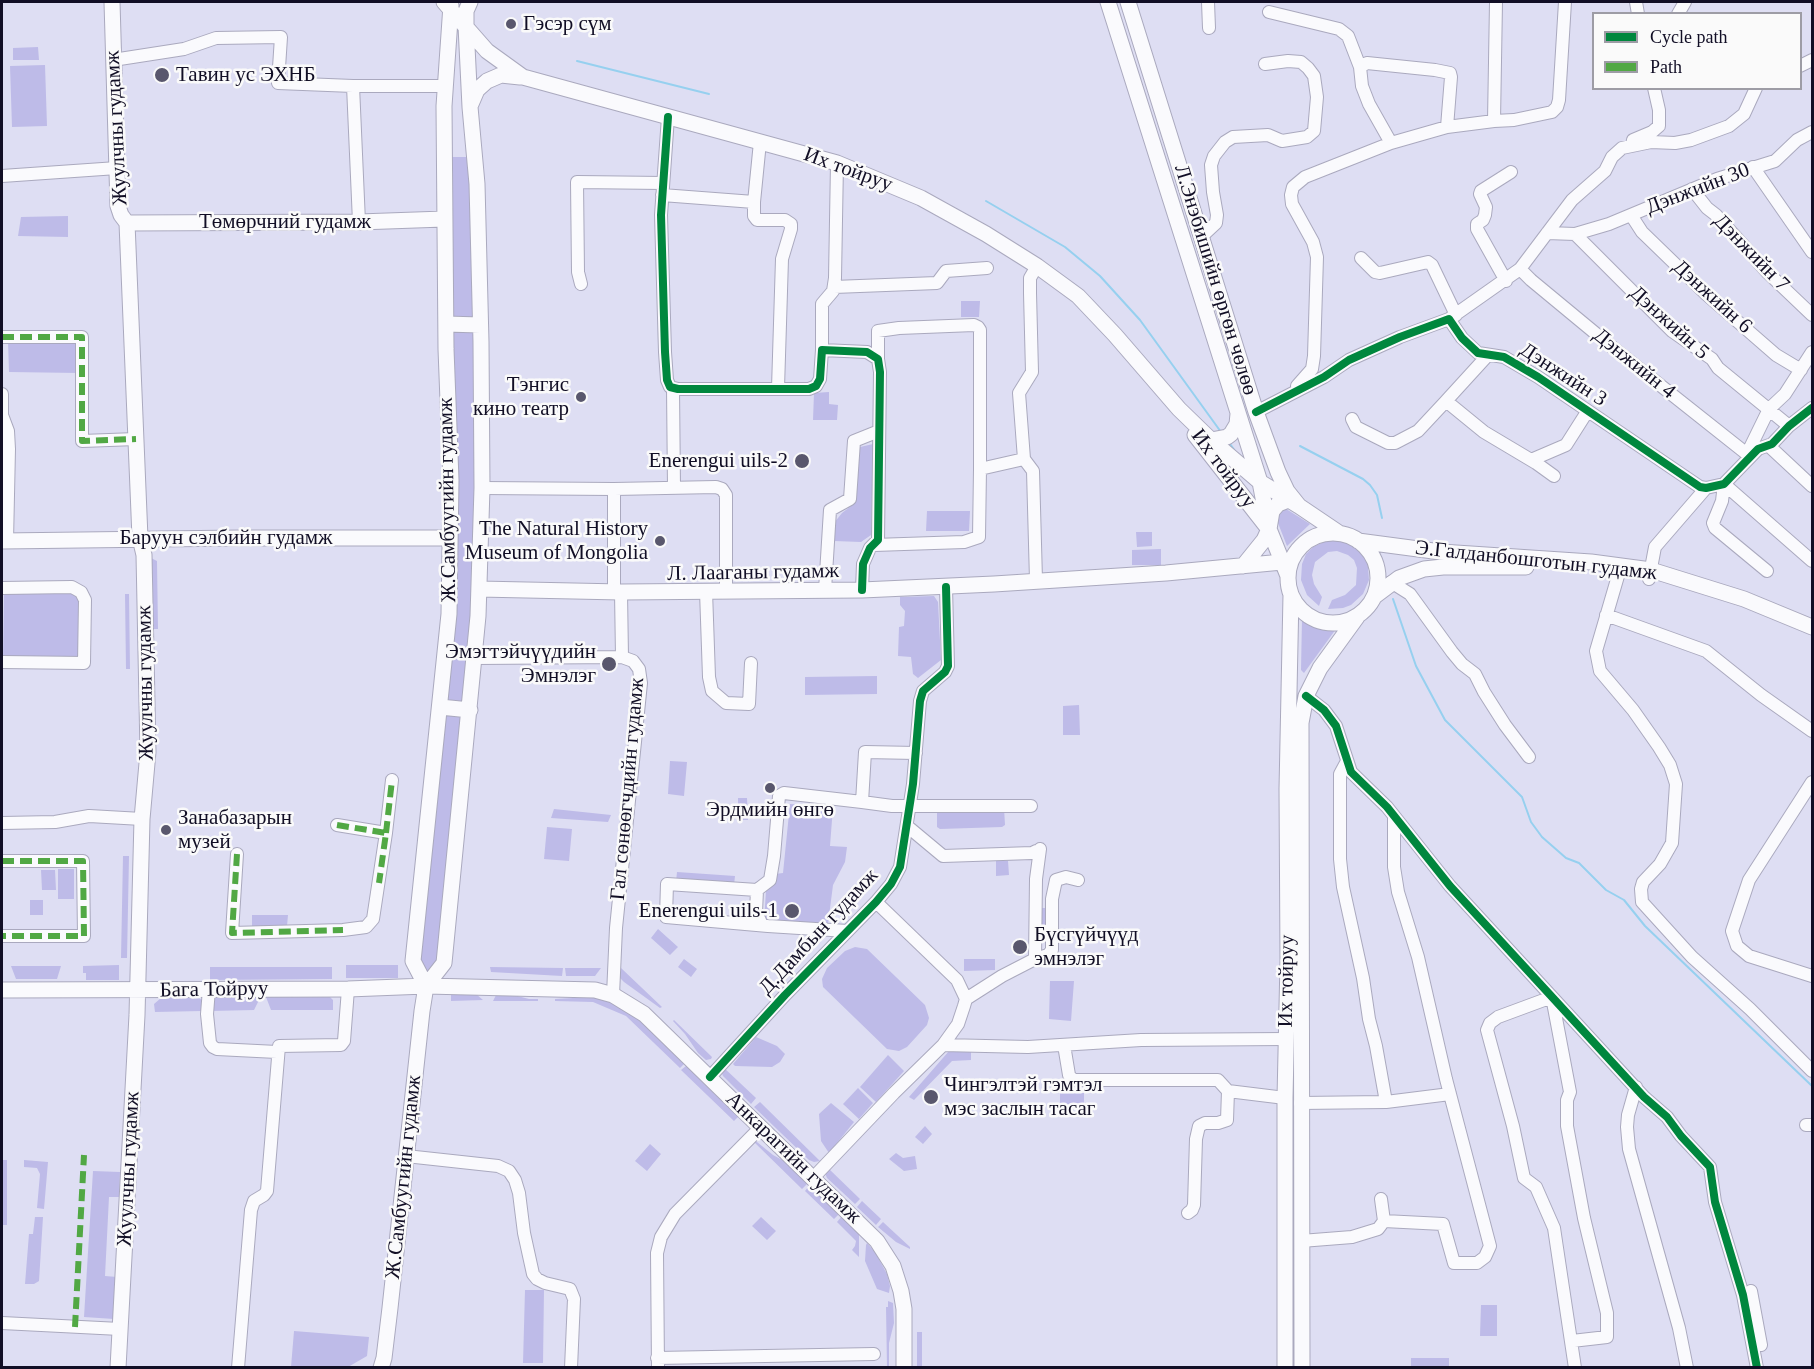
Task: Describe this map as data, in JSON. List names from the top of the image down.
{
  "streets": {
    "main road": [
      "Жуулчны гудамж",
      "Их тойруу",
      "Төмөрчний гудамж",
      "Л.Энэбишийн өргөн чөлөө",
      "Ж.Самбуугийн гудамж",
      "Баруун сэлбийн гудамж",
      "Э.Галданбошготын гудамж",
      "Л. Лааганы гудамж",
      "Бага Тойруу",
      "Анкарагийн гудамж"
    ],
    "street": [
      "Дэнжийн 30",
      "Дэнжийн 7",
      "Дэнжийн 6",
      "Дэнжийн 5",
      "Дэнжийн 4",
      "Дэнжийн 3",
      "Гал сөнөөгчдийн гудамж",
      "Д.Дамбын гудамж"
    ]
  },
  "crossings": [
    ["Жуулчны гудамж", "Төмөрчний гудамж"],
    ["Жуулчны гудамж", "Баруун сэлбийн гудамж"],
    ["Жуулчны гудамж", "Бага Тойруу"],
    ["Их тойруу", "Л.Энэбишийн өргөн чөлөө"],
    ["Их тойруу", "Ж.Самбуугийн гудамж"],
    ["Их тойруу", "Э.Галданбошготын гудамж"],
    ["Их тойруу", "Л. Лааганы гудамж"],
    ["Дэнжийн 30", "Дэнжийн 7"],
    ["Дэнжийн 30", "Дэнжийн 6"],
    ["Дэнжийн 30", "Дэнжийн 5"],
    ["Төмөрчний гудамж", "Ж.Самбуугийн гудамж"],
    ["Л.Энэбишийн өргөн чөлөө", "Э.Галданбошготын гудамж"],
    ["Л.Энэбишийн өргөн чөлөө", "Л. Лааганы гудамж"],
    ["Ж.Самбуугийн гудамж", "Баруун сэлбийн гудамж"],
    ["Ж.Самбуугийн гудамж", "Л. Лааганы гудамж"],
    ["Ж.Самбуугийн гудамж", "Бага Тойруу"],
    ["Ж.Самбуугийн гудамж", "Анкарагийн гудамж"],
    ["Э.Галданбошготын гудамж", "Л. Лааганы гудамж"],
    ["Л. Лааганы гудамж", "Гал сөнөөгчдийн гудамж"],
    ["Л. Лааганы гудамж", "Д.Дамбын гудамж"],
    ["Гал сөнөөгчдийн гудамж", "Анкарагийн гудамж"],
    ["Д.Дамбын гудамж", "Анкарагийн гудамж"],
    ["Бага Тойруу", "Анкарагийн гудамж"]
  ],
  "places": [
    "Гэсэр сүм",
    "Тавин ус ЭХНБ",
    "Тэнгис кино театр",
    "Enerengui uils-2",
    "The Natural History Museum of Mongolia",
    "Эмэгтэйчүүдийн Эмнэлэг",
    "Эрдмийн өнгө",
    "Занабазарын музей",
    "Enerengui uils-1",
    "Бүсгүйчүүд эмнэлэг",
    "Чингэлтэй гэмтэл мэс заслын тасаг"
  ],
  "legend": ["Cycle path", "Path"]
}
